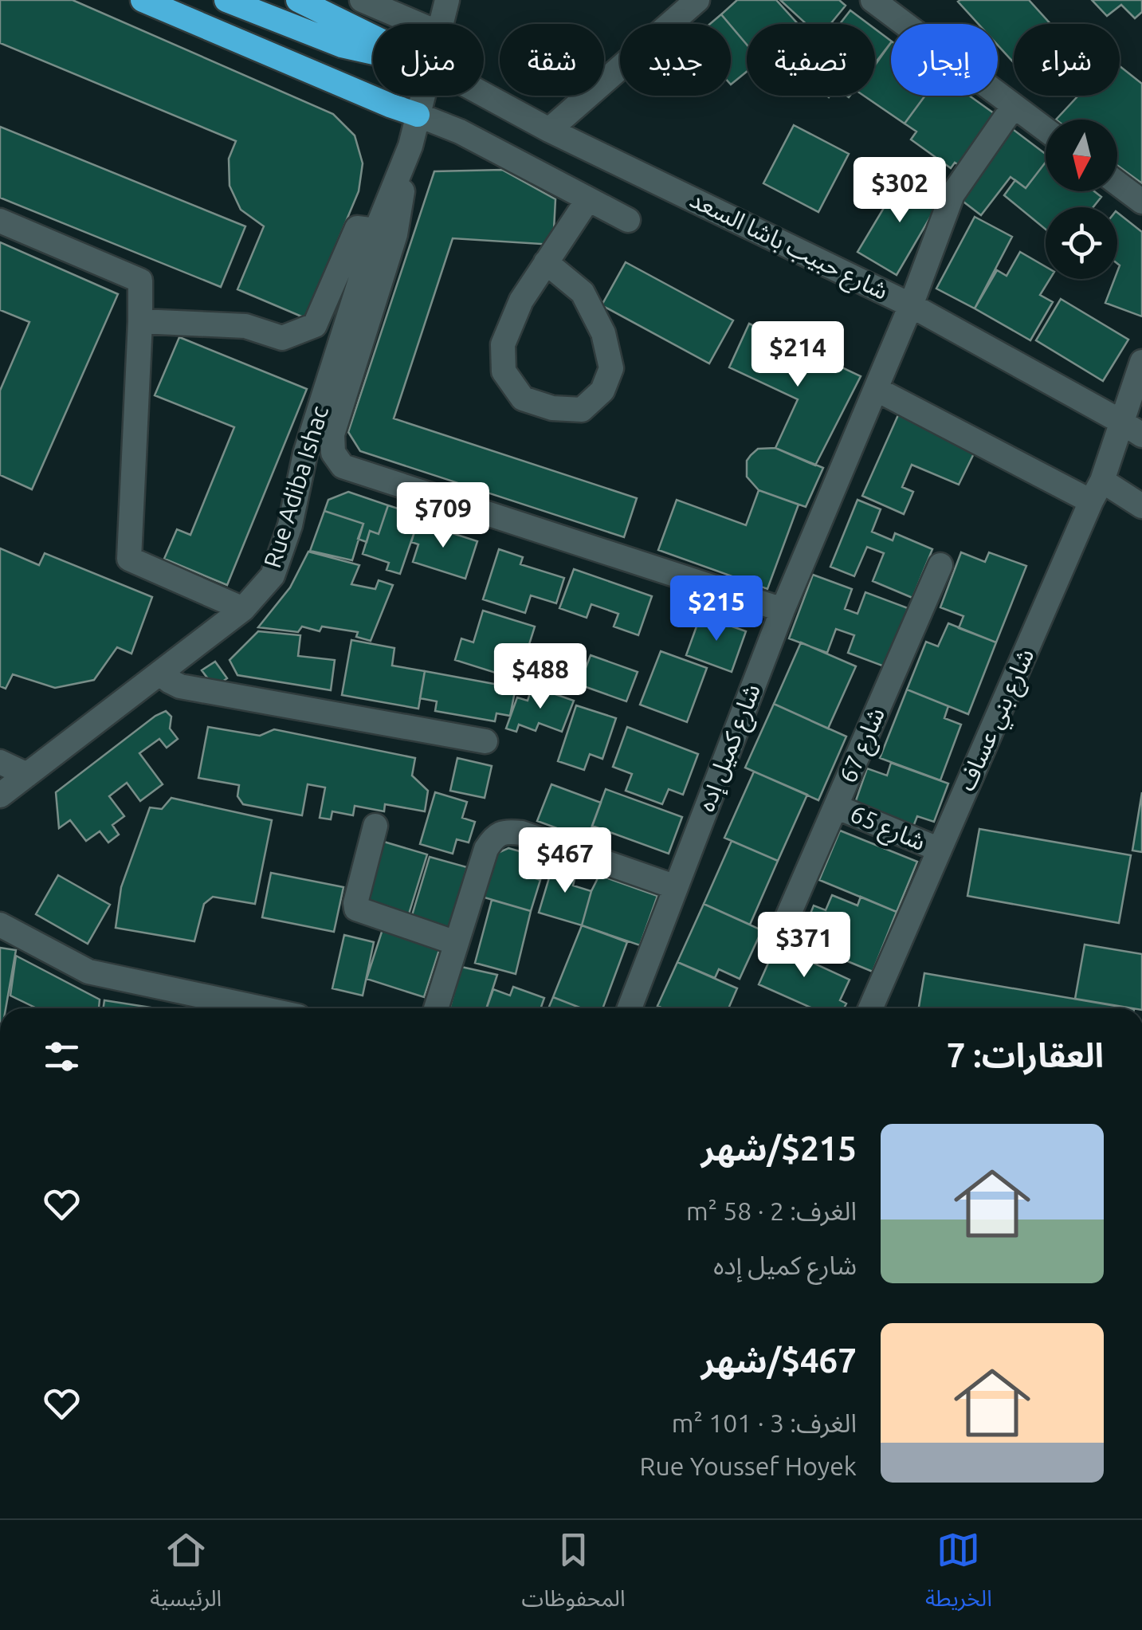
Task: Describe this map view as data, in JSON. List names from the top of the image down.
{
  "streets": {
    "street": [
      "شارع حبيب باشا السعد",
      "Rue Adiba Ishac",
      "شارع بني عساف",
      "شارع 67",
      "شارع كميل إده",
      "شارع 65"
    ]
  },
  "crossings": [
    ["شارع حبيب باشا السعد", "شارع بني عساف"],
    ["شارع حبيب باشا السعد", "شارع كميل إده"],
    ["شارع بني عساف", "شارع 65"],
    ["شارع 67", "شارع 65"]
  ],
  "north": "bottom",
  "page": {
    "chip": [
      "شراء",
      "إيجار",
      "تصفية",
      "جديد",
      "شقة",
      "منزل"
    ],
    "price": [
      "$302",
      "$214",
      "$709",
      "$215",
      "$488",
      "$467",
      "$371"
    ],
    "heading": "العقارات: 7",
    "list": [
      {
        "name": "$215/شهر",
        "note": "الغرف: 2 · 58 m² · شارع كميل إده"
      },
      {
        "name": "$467/شهر",
        "note": "الغرف: 3 · 101 m² · Rue Youssef Hoyek"
      }
    ],
    "tabs": ["الخريطة", "المحفوظات", "الرئيسية"]
  }
}
